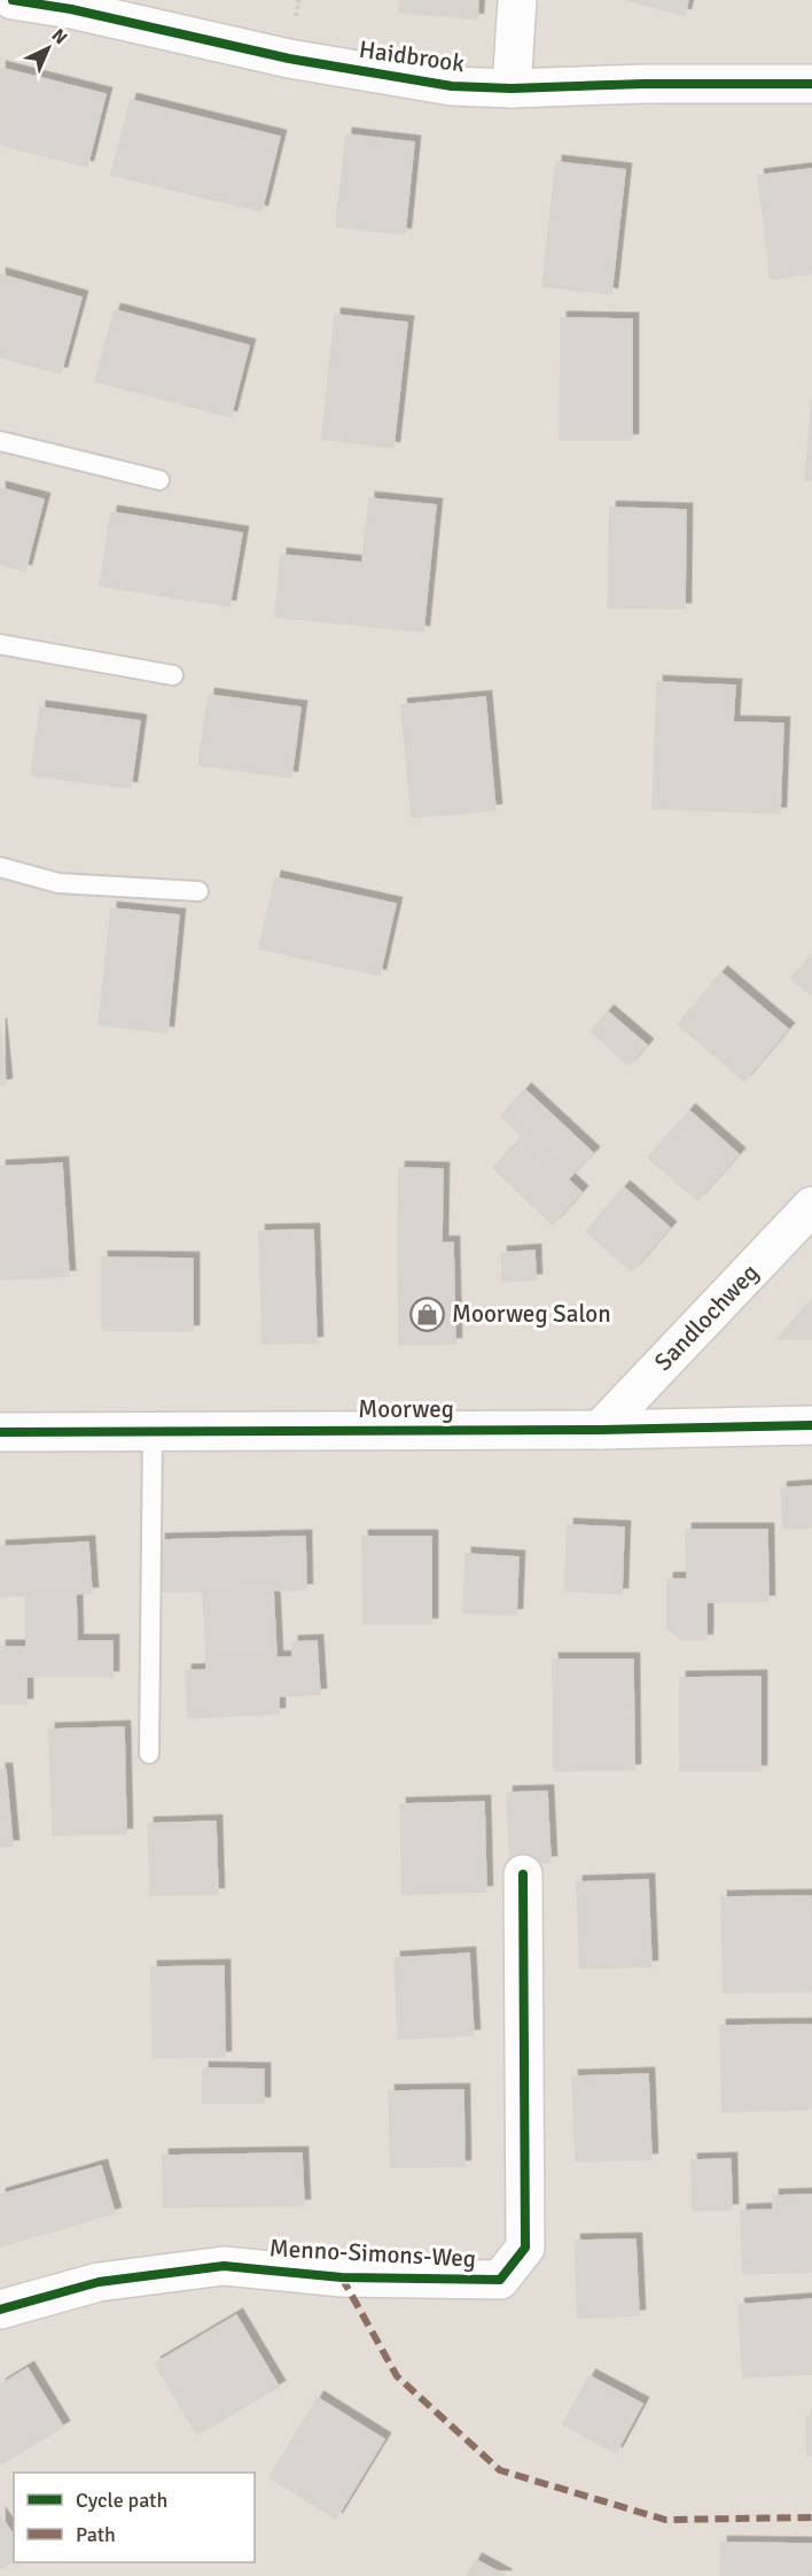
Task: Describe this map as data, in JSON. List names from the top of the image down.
{
  "streets": {
    "street": [
      "Haidbrook",
      "Sandlochweg",
      "Moorweg",
      "Menno-Simons-Weg"
    ]
  },
  "crossings": [
    ["Sandlochweg", "Moorweg"]
  ],
  "places": {
    "shop": ["Moorweg Salon"]
  },
  "legend": ["Cycle path", "Path"],
  "north": "top right"
}
